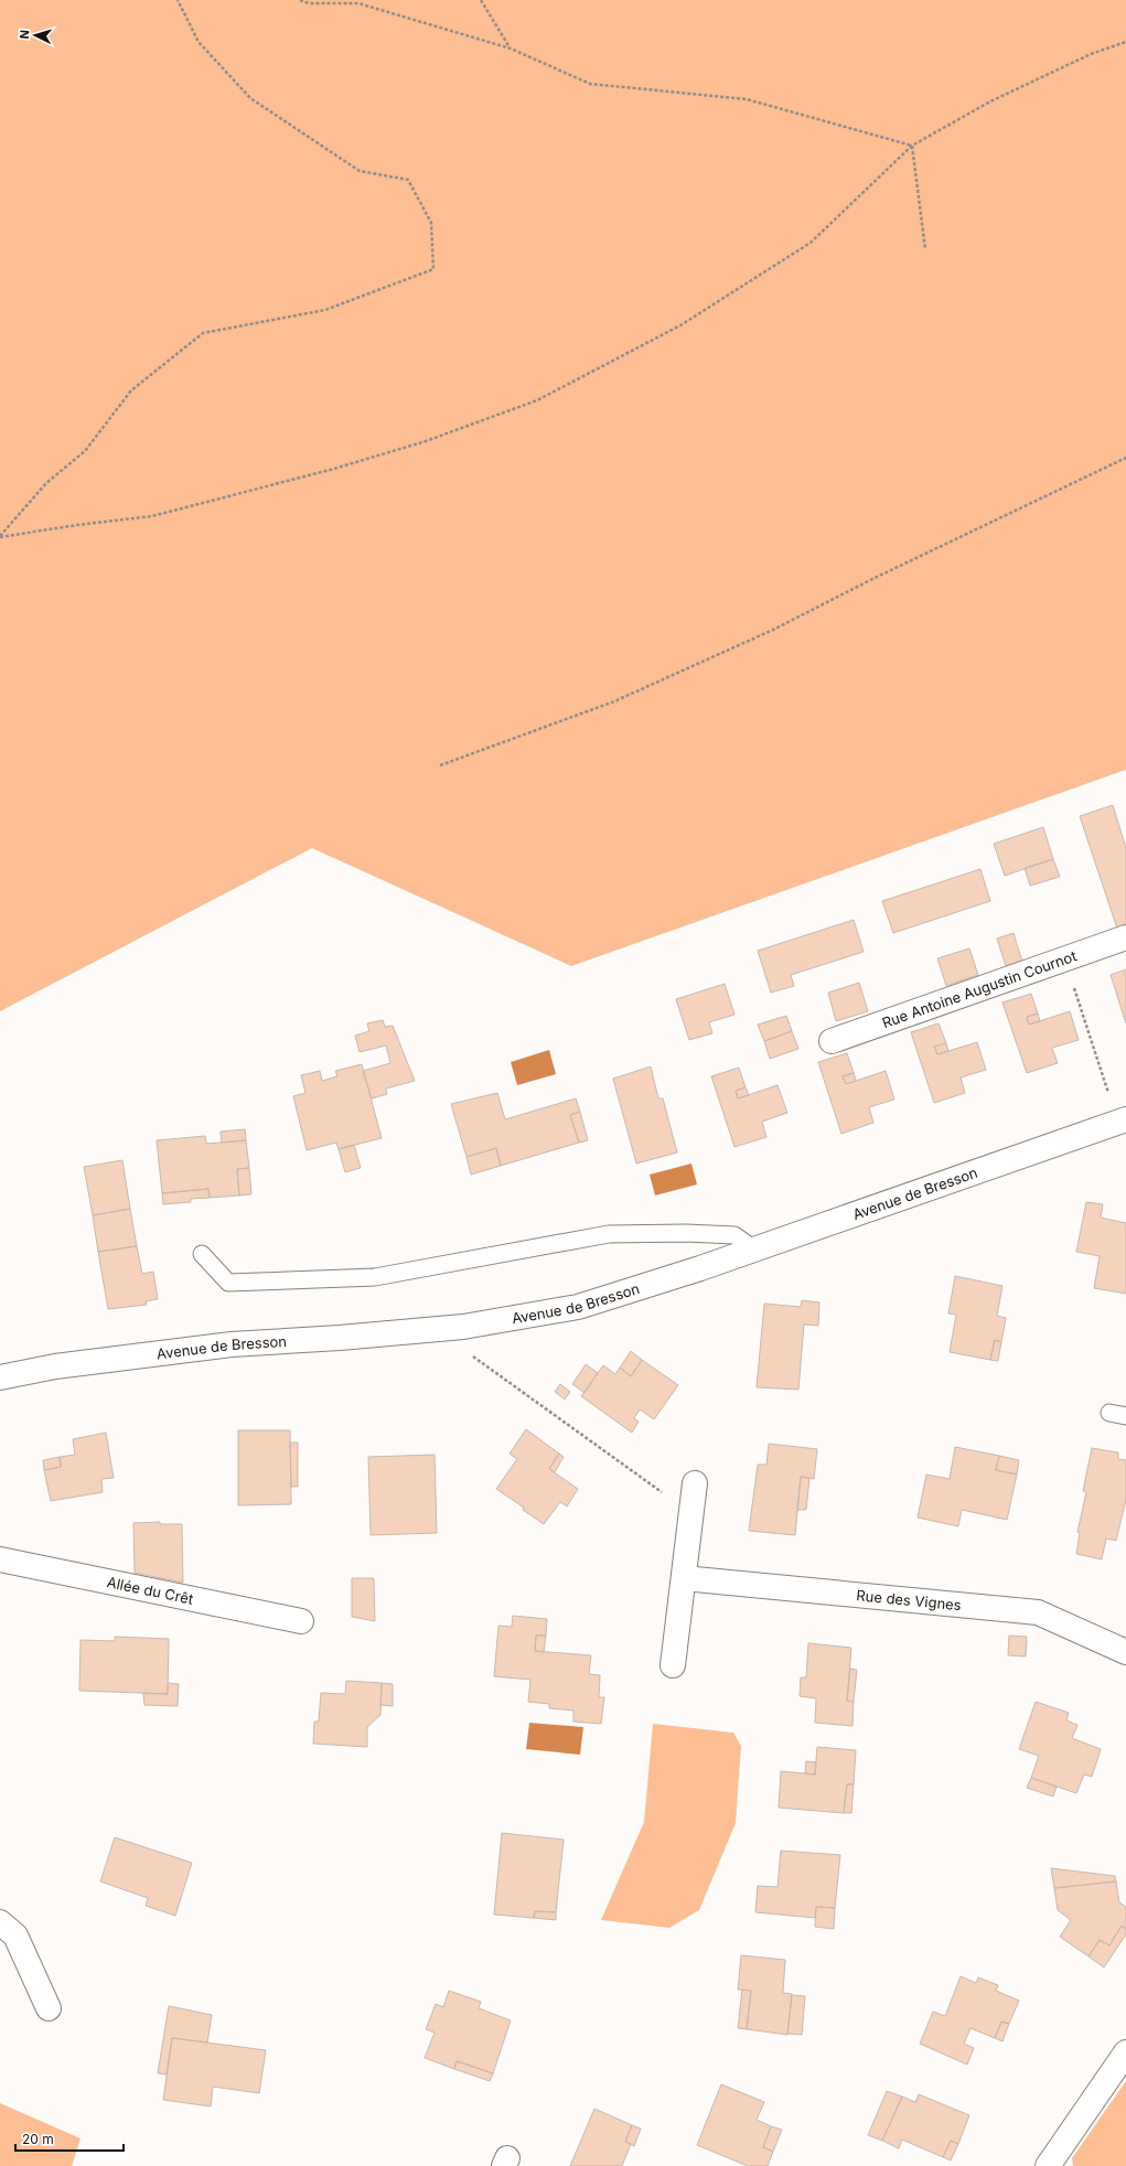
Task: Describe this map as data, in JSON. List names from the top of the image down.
{
  "streets": {
    "street": [
      "Rue Antoine Augustin Cournot",
      "Avenue de Bresson",
      "Allée du Crêt",
      "Rue des Vignes"
    ]
  },
  "scale_bar": "20 m",
  "north": "left"
}
